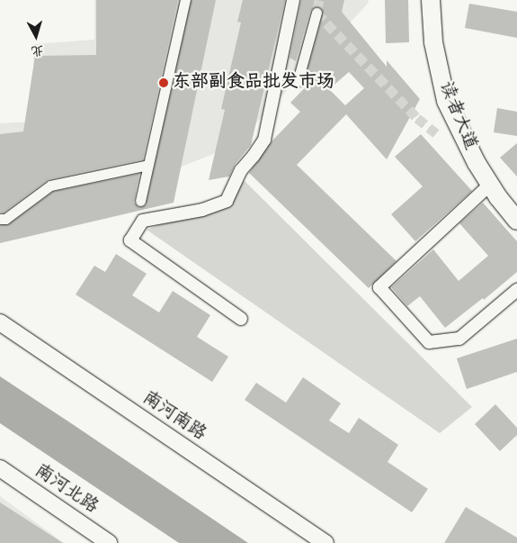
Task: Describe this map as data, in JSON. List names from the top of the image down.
{
  "streets": {
    "main road": ["读者大道"],
    "street": ["南河南路", "南河北路"]
  },
  "places": ["东部副食品批发市场"],
  "north": "bottom"
}
